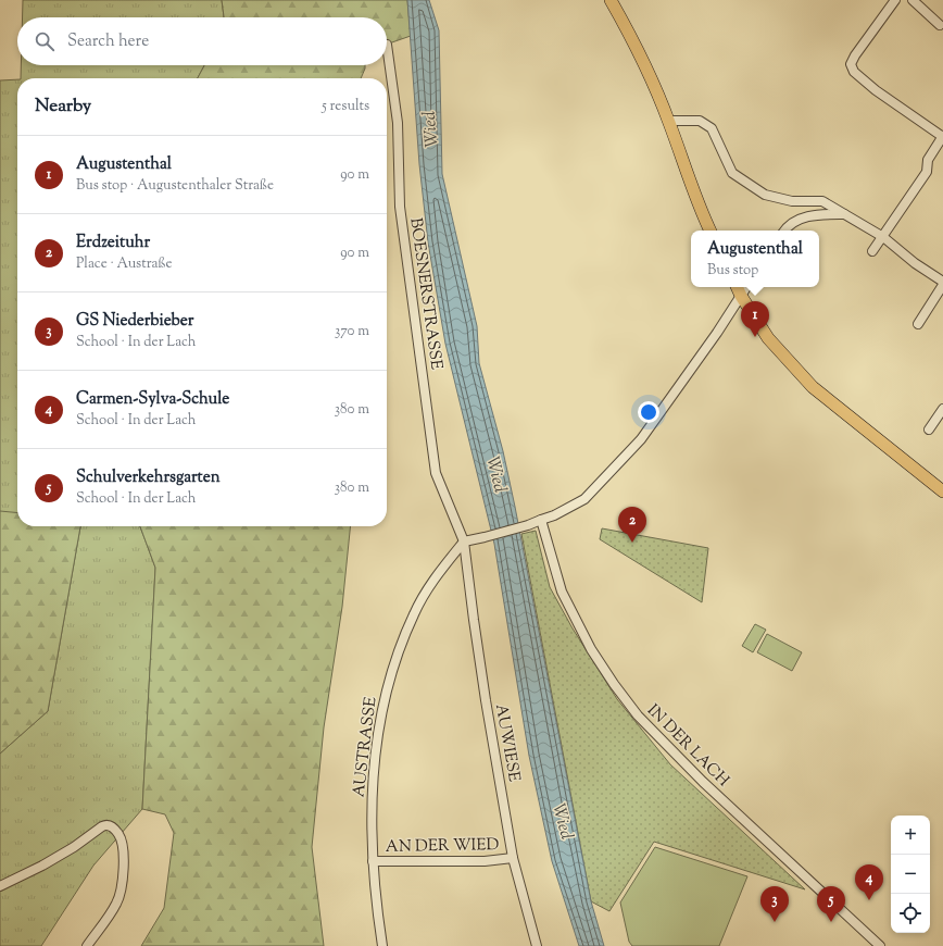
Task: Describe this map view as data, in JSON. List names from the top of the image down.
{
  "streets": {
    "street": [
      "BOESNERSTRASSE",
      "AUWIESE",
      "IN DER LACH",
      "AUSTRASSE",
      "AN DER WIED"
    ]
  },
  "crossings": [
    ["BOESNERSTRASSE", "AUWIESE"],
    ["BOESNERSTRASSE", "AUSTRASSE"],
    ["AUWIESE", "AUSTRASSE"],
    ["AUWIESE", "AN DER WIED"],
    ["AUSTRASSE", "AN DER WIED"]
  ],
  "water": ["Wied"],
  "page": {
    "search": "Search here",
    "heading": ["Nearby", "5 results"],
    "list": [
      {
        "mark": "1",
        "name": "Augustenthal",
        "note": "Bus stop · Augustenthaler Straße",
        "value": "90 m"
      },
      {
        "mark": "2",
        "name": "Erdzeituhr",
        "note": "Place · Austraße",
        "value": "90 m"
      },
      {
        "mark": "3",
        "name": "GS Niederbieber",
        "note": "School · In der Lach",
        "value": "370 m"
      },
      {
        "mark": "4",
        "name": "Carmen-Sylva-Schule",
        "note": "School · In der Lach",
        "value": "380 m"
      },
      {
        "mark": "5",
        "name": "Schulverkehrsgarten",
        "note": "School · In der Lach",
        "value": "380 m"
      }
    ],
    "popup": ["Augustenthal", "Bus stop"],
    "pins": [
      "1",
      "2",
      "4",
      "3",
      "5"
    ],
    "map_buttons": ["+", "−"]
  }
}
